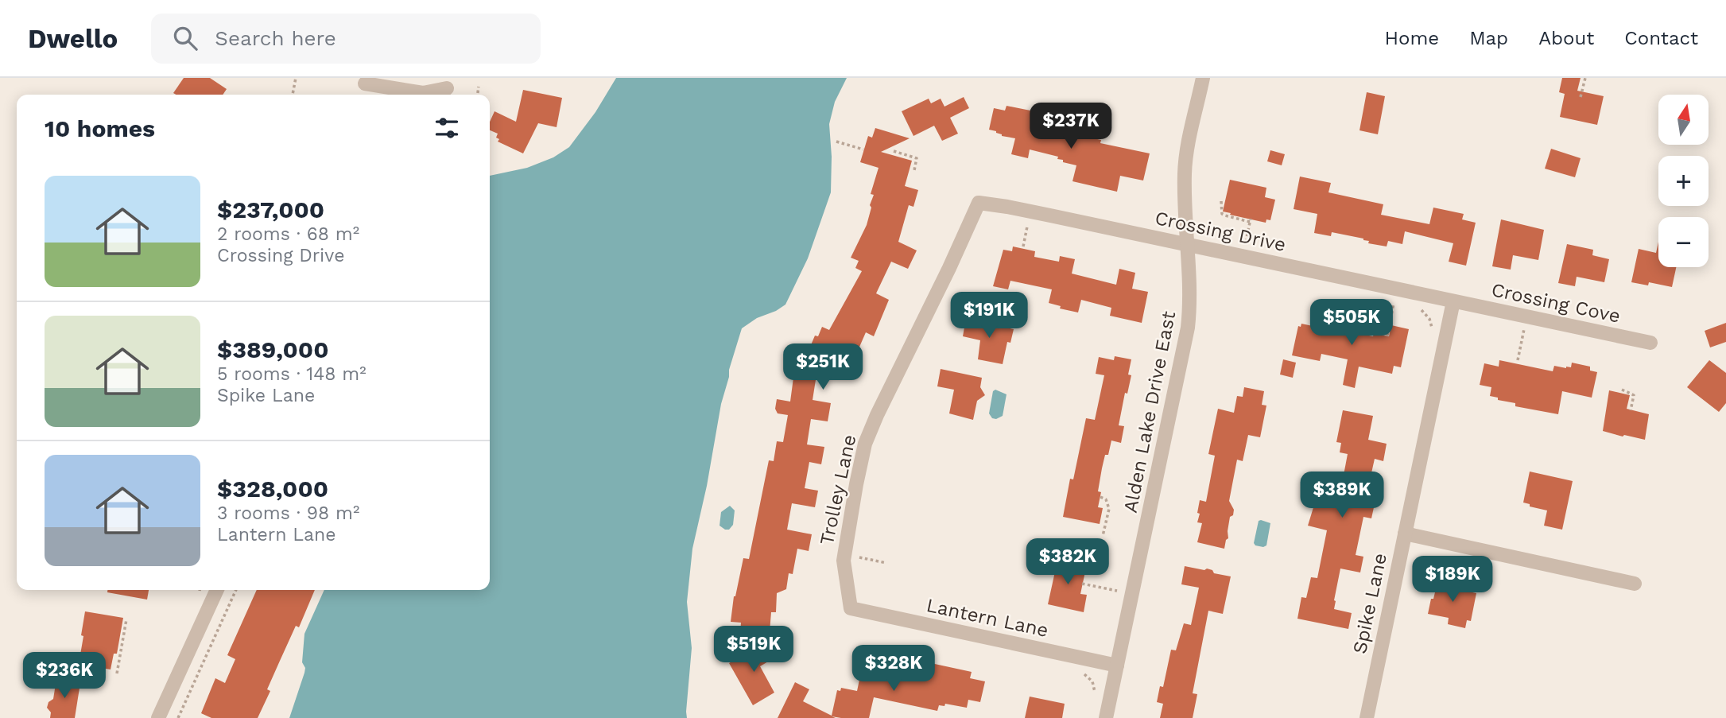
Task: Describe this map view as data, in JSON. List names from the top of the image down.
{
  "streets": {
    "street": [
      "Crossing Drive",
      "Crossing Cove",
      "Alden Lake Drive East",
      "Trolley Lane",
      "Spike Lane",
      "Lantern Lane"
    ]
  },
  "crossings": [
    ["Crossing Drive", "Crossing Cove"],
    ["Crossing Drive", "Alden Lake Drive East"],
    ["Crossing Drive", "Trolley Lane"],
    ["Crossing Drive", "Spike Lane"],
    ["Crossing Cove", "Spike Lane"],
    ["Alden Lake Drive East", "Lantern Lane"],
    ["Trolley Lane", "Lantern Lane"]
  ],
  "north": "top",
  "page": {
    "header": "Dwello",
    "search": "Search here",
    "nav": [
      "Home",
      "Map",
      "About",
      "Contact"
    ],
    "map_buttons": ["+", "−"],
    "heading": "10 homes",
    "price": [
      "$237K",
      "$191K",
      "$505K",
      "$251K",
      "$389K",
      "$382K",
      "$189K",
      "$519K",
      "$328K",
      "$236K"
    ],
    "list": [
      {
        "name": "$237,000",
        "note": "2 rooms · 68 m² · Crossing Drive"
      },
      {
        "name": "$389,000",
        "note": "5 rooms · 148 m² · Spike Lane"
      },
      {
        "name": "$328,000",
        "note": "3 rooms · 98 m² · Lantern Lane"
      }
    ]
  }
}
